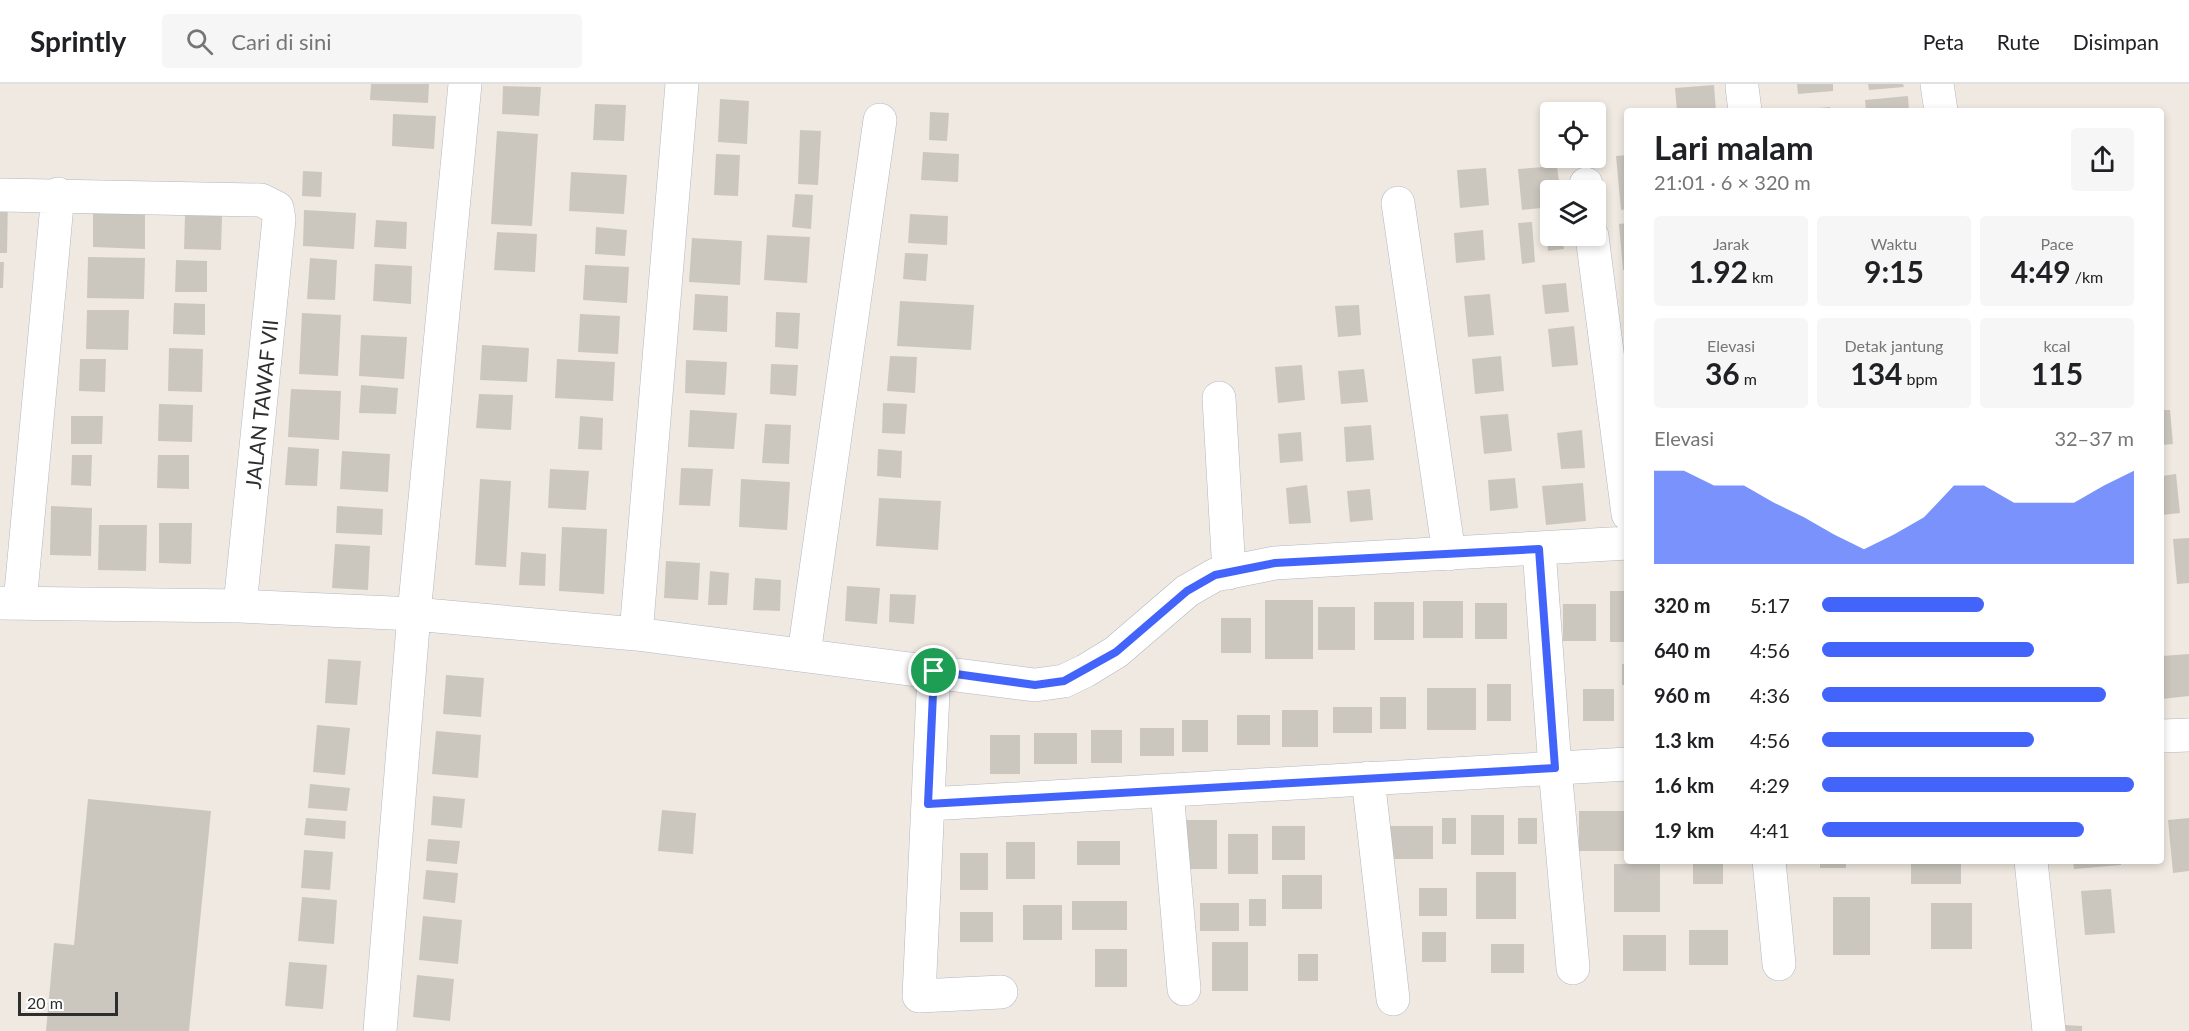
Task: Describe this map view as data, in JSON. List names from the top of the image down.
{
  "streets": {
    "street": ["JALAN TAWAF VII"]
  },
  "scale_bar": "20 m",
  "page": {
    "header": "Sprintly",
    "search": "Cari di sini",
    "nav": ["Peta", "Rute", "Disimpan"],
    "heading": ["Lari malam", "21:01 · 6 × 320 m"],
    "stats": [
      ["Jarak", "1.92 km"],
      ["Waktu", "9:15"],
      ["Pace", "4:49 /km"],
      ["Elevasi", "36 m"],
      ["Detak jantung", "134 bpm"],
      ["kcal", "115"]
    ],
    "chart": ["Elevasi", "32–37 m"],
    "list": [
      {
        "name": "320 m",
        "note": "5:17"
      },
      {
        "name": "640 m",
        "note": "4:56"
      },
      {
        "name": "960 m",
        "note": "4:36"
      },
      {
        "name": "1.3 km",
        "note": "4:56"
      },
      {
        "name": "1.6 km",
        "note": "4:29"
      },
      {
        "name": "1.9 km",
        "note": "4:41"
      }
    ],
    "scale": "20 m"
  }
}
